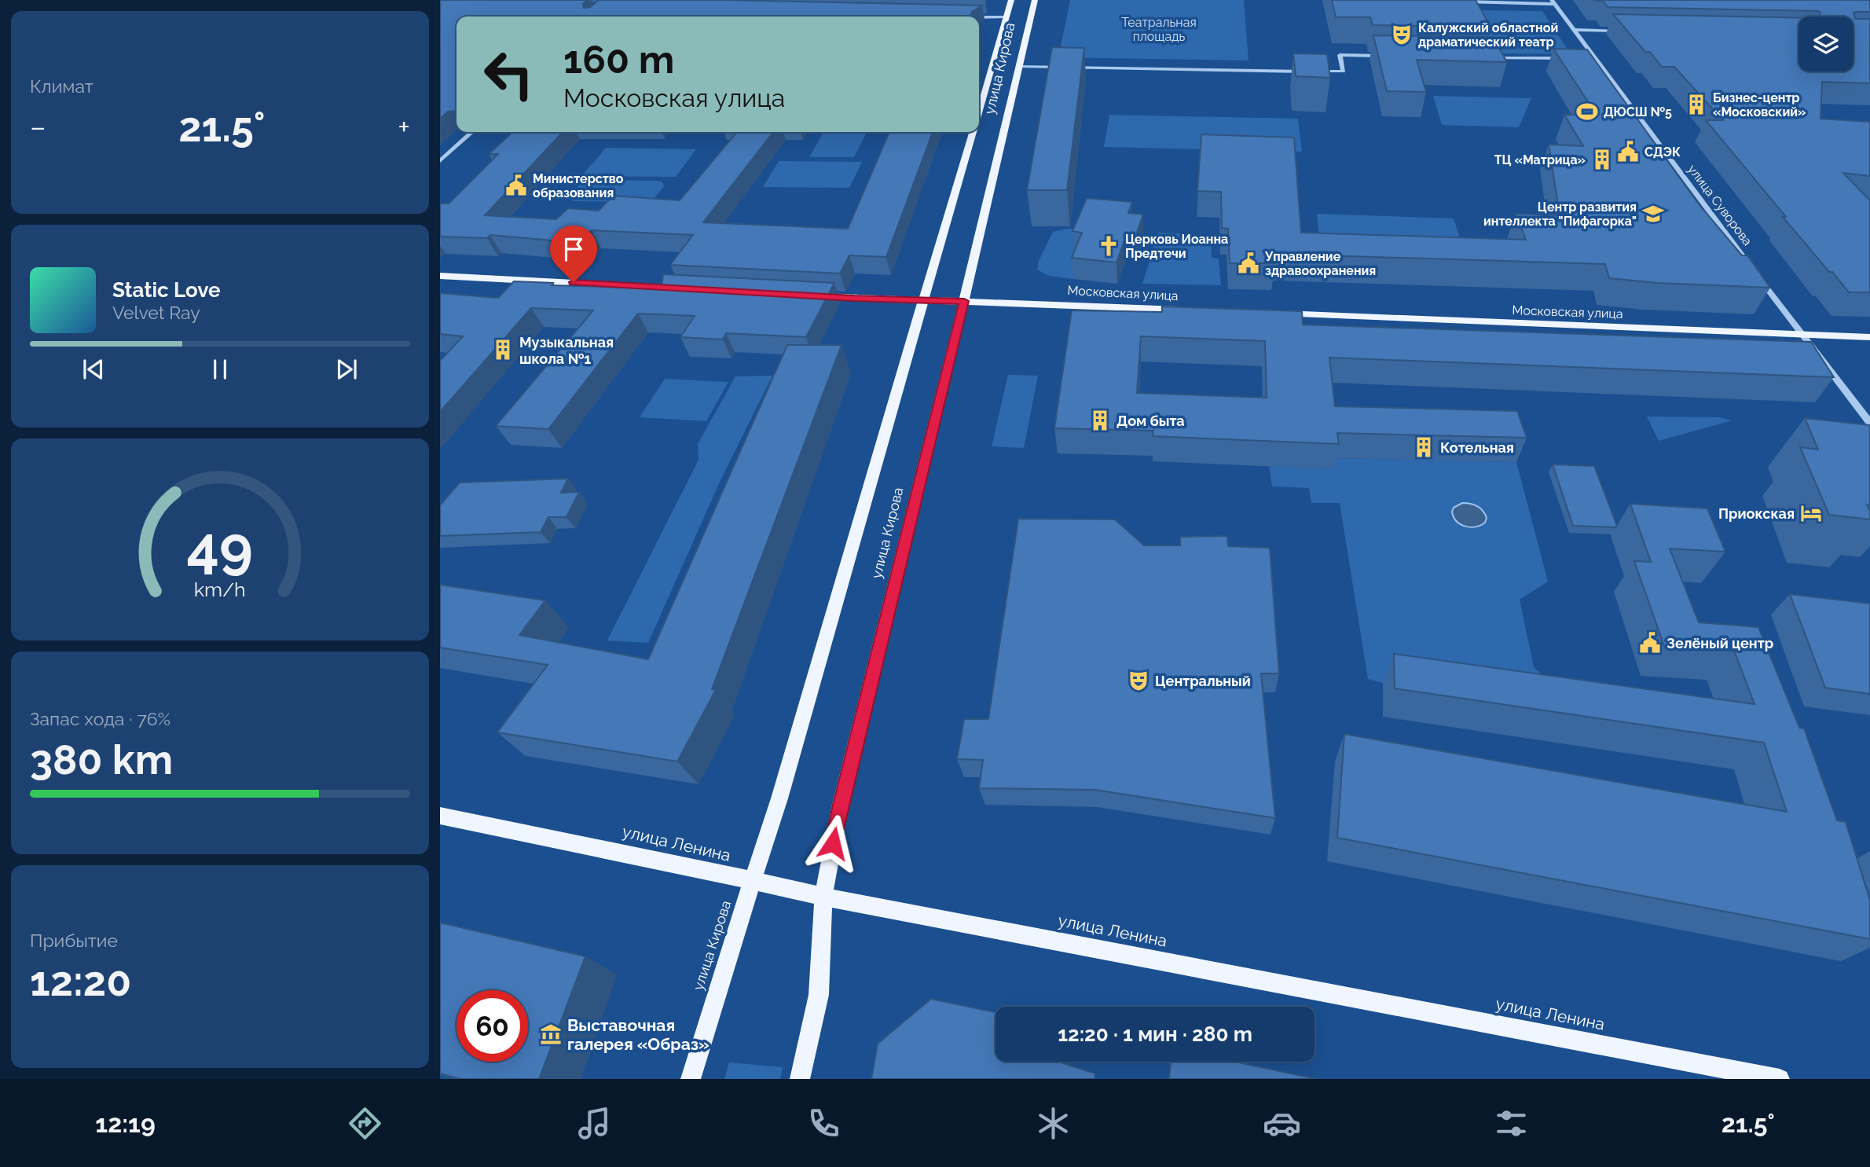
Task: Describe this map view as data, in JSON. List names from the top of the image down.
{
  "streets": {
    "main road": ["улица Кирова", "Московская улица", "улица Ленина"],
    "street": ["улица Суворова"]
  },
  "crossings": [
    ["улица Кирова", "Московская улица"],
    ["улица Кирова", "улица Ленина"],
    ["улица Суворова", "Московская улица"]
  ],
  "parks": ["Театральная площадь"],
  "places": {
    "theatre": ["Калужский областной драматический театр", "Центральный"],
    "building": [
      "Бизнес-центр «Московский»",
      "ТЦ «Матрица»",
      "Музыкальная школа №1",
      "Дом быта",
      "Котельная"
    ],
    "sports": ["ДЮСШ №5"],
    "public building": [
      "СДЭК",
      "Министерство образования",
      "Управление здравоохранения",
      "Зелёный центр"
    ],
    "school or university": ["Центр развития интеллекта \"Пифагорка\""],
    "church": ["Церковь Иоанна Предтечи"],
    "hotel": ["Приокская"],
    "museum": ["Выставочная галерея «Образ»"]
  },
  "page": {
    "tile": [
      "Климат",
      ["Запас хода · 76%", "380 km"],
      ["Прибытие", "12:20"]
    ],
    "turn": ["160 m", "Московская улица"],
    "heat": ["−", "21.5°", "+"],
    "song": ["Static Love", "Velvet Ray"],
    "limit": "60",
    "trip": "12:20 · 1 мин · 280 m",
    "tabs": ["12:19", "21.5°"],
    "gauge": ["49", "km/h"]
  }
}
